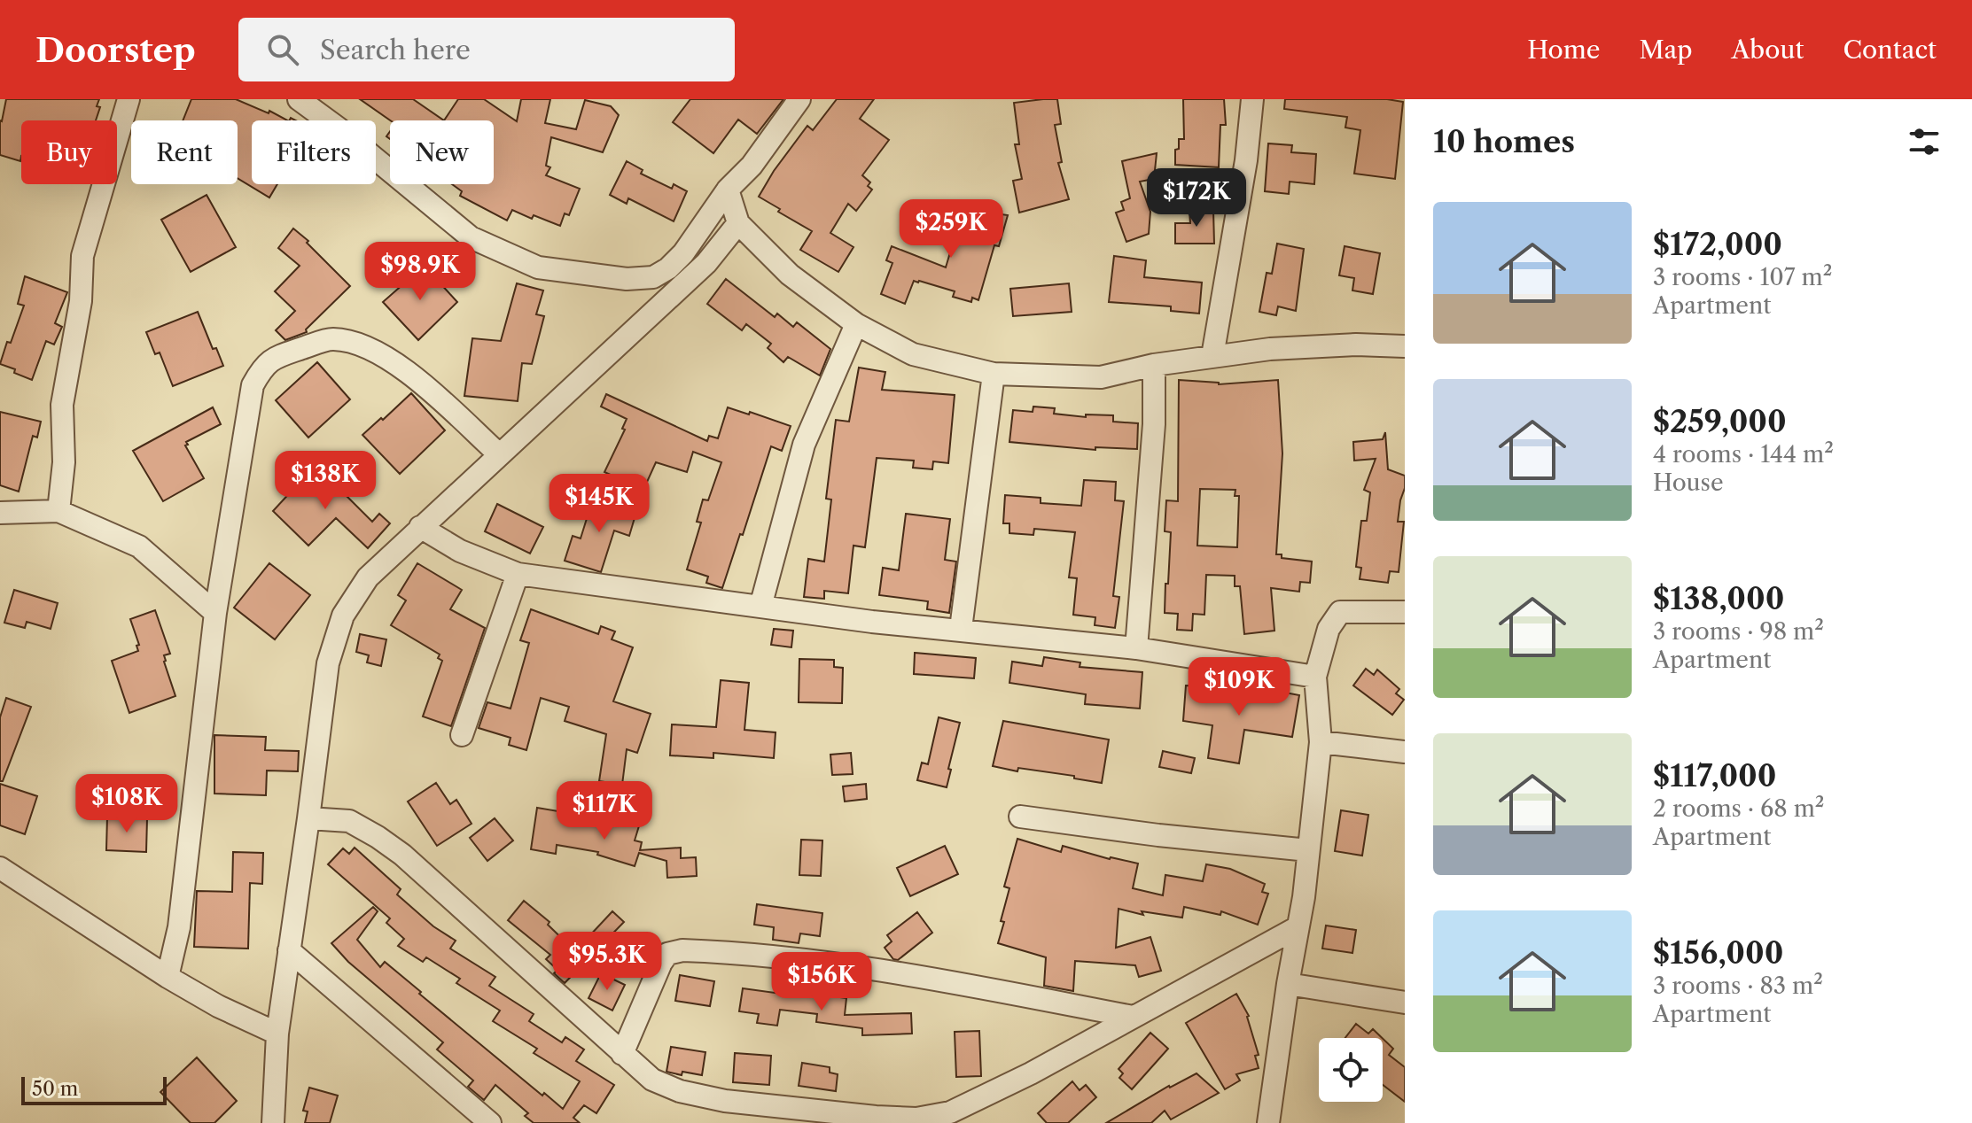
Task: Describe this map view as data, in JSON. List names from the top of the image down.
{
  "scale_bar": "50 m",
  "page": {
    "header": "Doorstep",
    "search": "Search here",
    "nav": [
      "Home",
      "Map",
      "About",
      "Contact"
    ],
    "heading": "10 homes",
    "chip": [
      "Buy",
      "Rent",
      "Filters",
      "New"
    ],
    "price": [
      "$172K",
      "$259K",
      "$98.9K",
      "$138K",
      "$145K",
      "$109K",
      "$108K",
      "$117K",
      "$95.3K",
      "$156K"
    ],
    "list": [
      {
        "name": "$172,000",
        "note": "3 rooms · 107 m² · Apartment"
      },
      {
        "name": "$259,000",
        "note": "4 rooms · 144 m² · House"
      },
      {
        "name": "$138,000",
        "note": "3 rooms · 98 m² · Apartment"
      },
      {
        "name": "$117,000",
        "note": "2 rooms · 68 m² · Apartment"
      },
      {
        "name": "$156,000",
        "note": "3 rooms · 83 m² · Apartment"
      }
    ],
    "scale": "50 m"
  }
}
